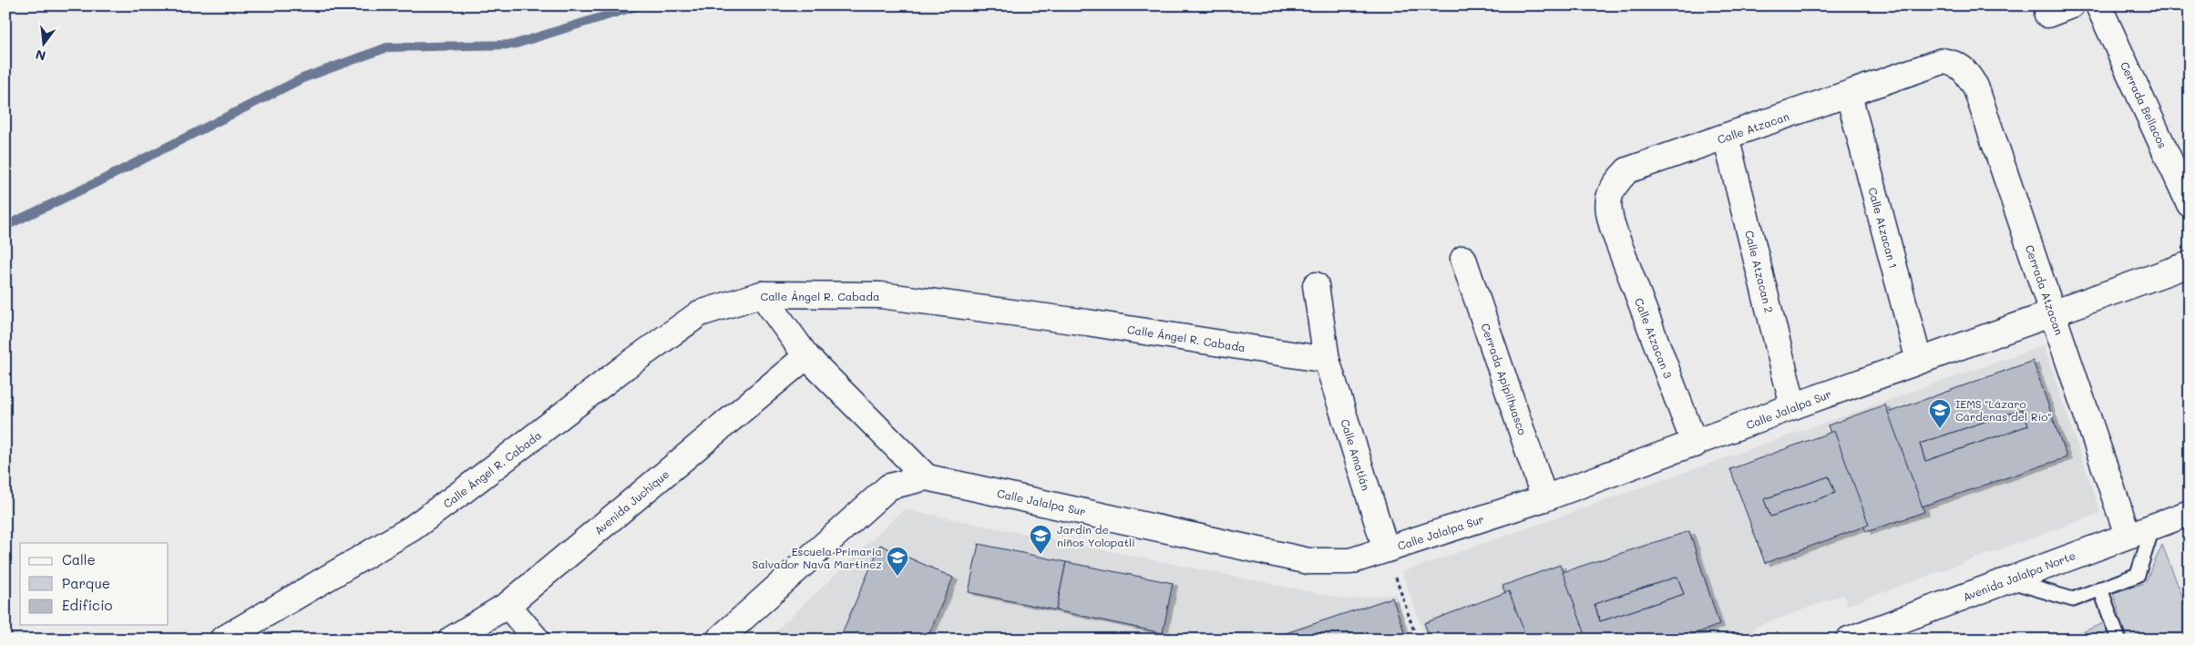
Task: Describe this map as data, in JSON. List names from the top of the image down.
{
  "streets": {
    "street": [
      "Cerrada Bellacos",
      "Calle Atzacan",
      "Calle Atzacan 1",
      "Calle Atzacan 2",
      "Cerrada Atzacan",
      "Calle Ángel R. Cabada",
      "Calle Atzacan 3",
      "Cerrada Apipilhuasco",
      "Calle Jalalpa Sur",
      "Calle Amatlán",
      "Avenida Juchique",
      "Avenida Jalalpa Norte"
    ]
  },
  "crossings": [
    ["Calle Atzacan", "Calle Atzacan 1"],
    ["Calle Atzacan", "Calle Atzacan 2"],
    ["Calle Atzacan", "Cerrada Atzacan"],
    ["Calle Atzacan", "Calle Atzacan 3"],
    ["Calle Atzacan 1", "Calle Jalalpa Sur"],
    ["Calle Atzacan 2", "Calle Jalalpa Sur"],
    ["Cerrada Atzacan", "Calle Jalalpa Sur"],
    ["Cerrada Atzacan", "Avenida Jalalpa Norte"],
    ["Calle Ángel R. Cabada", "Calle Amatlán"],
    ["Calle Atzacan 3", "Calle Jalalpa Sur"],
    ["Cerrada Apipilhuasco", "Calle Jalalpa Sur"],
    ["Calle Jalalpa Sur", "Calle Amatlán"]
  ],
  "places": {
    "school or university": ["IEMS \"Lázaro Cárdenas del Río\"", "Jardin de niños Yolopatli", "Escuela Primaria Salvador Nava Martinez"]
  },
  "legend": ["Calle", "Parque", "Edificio"],
  "north": "bottom"
}
